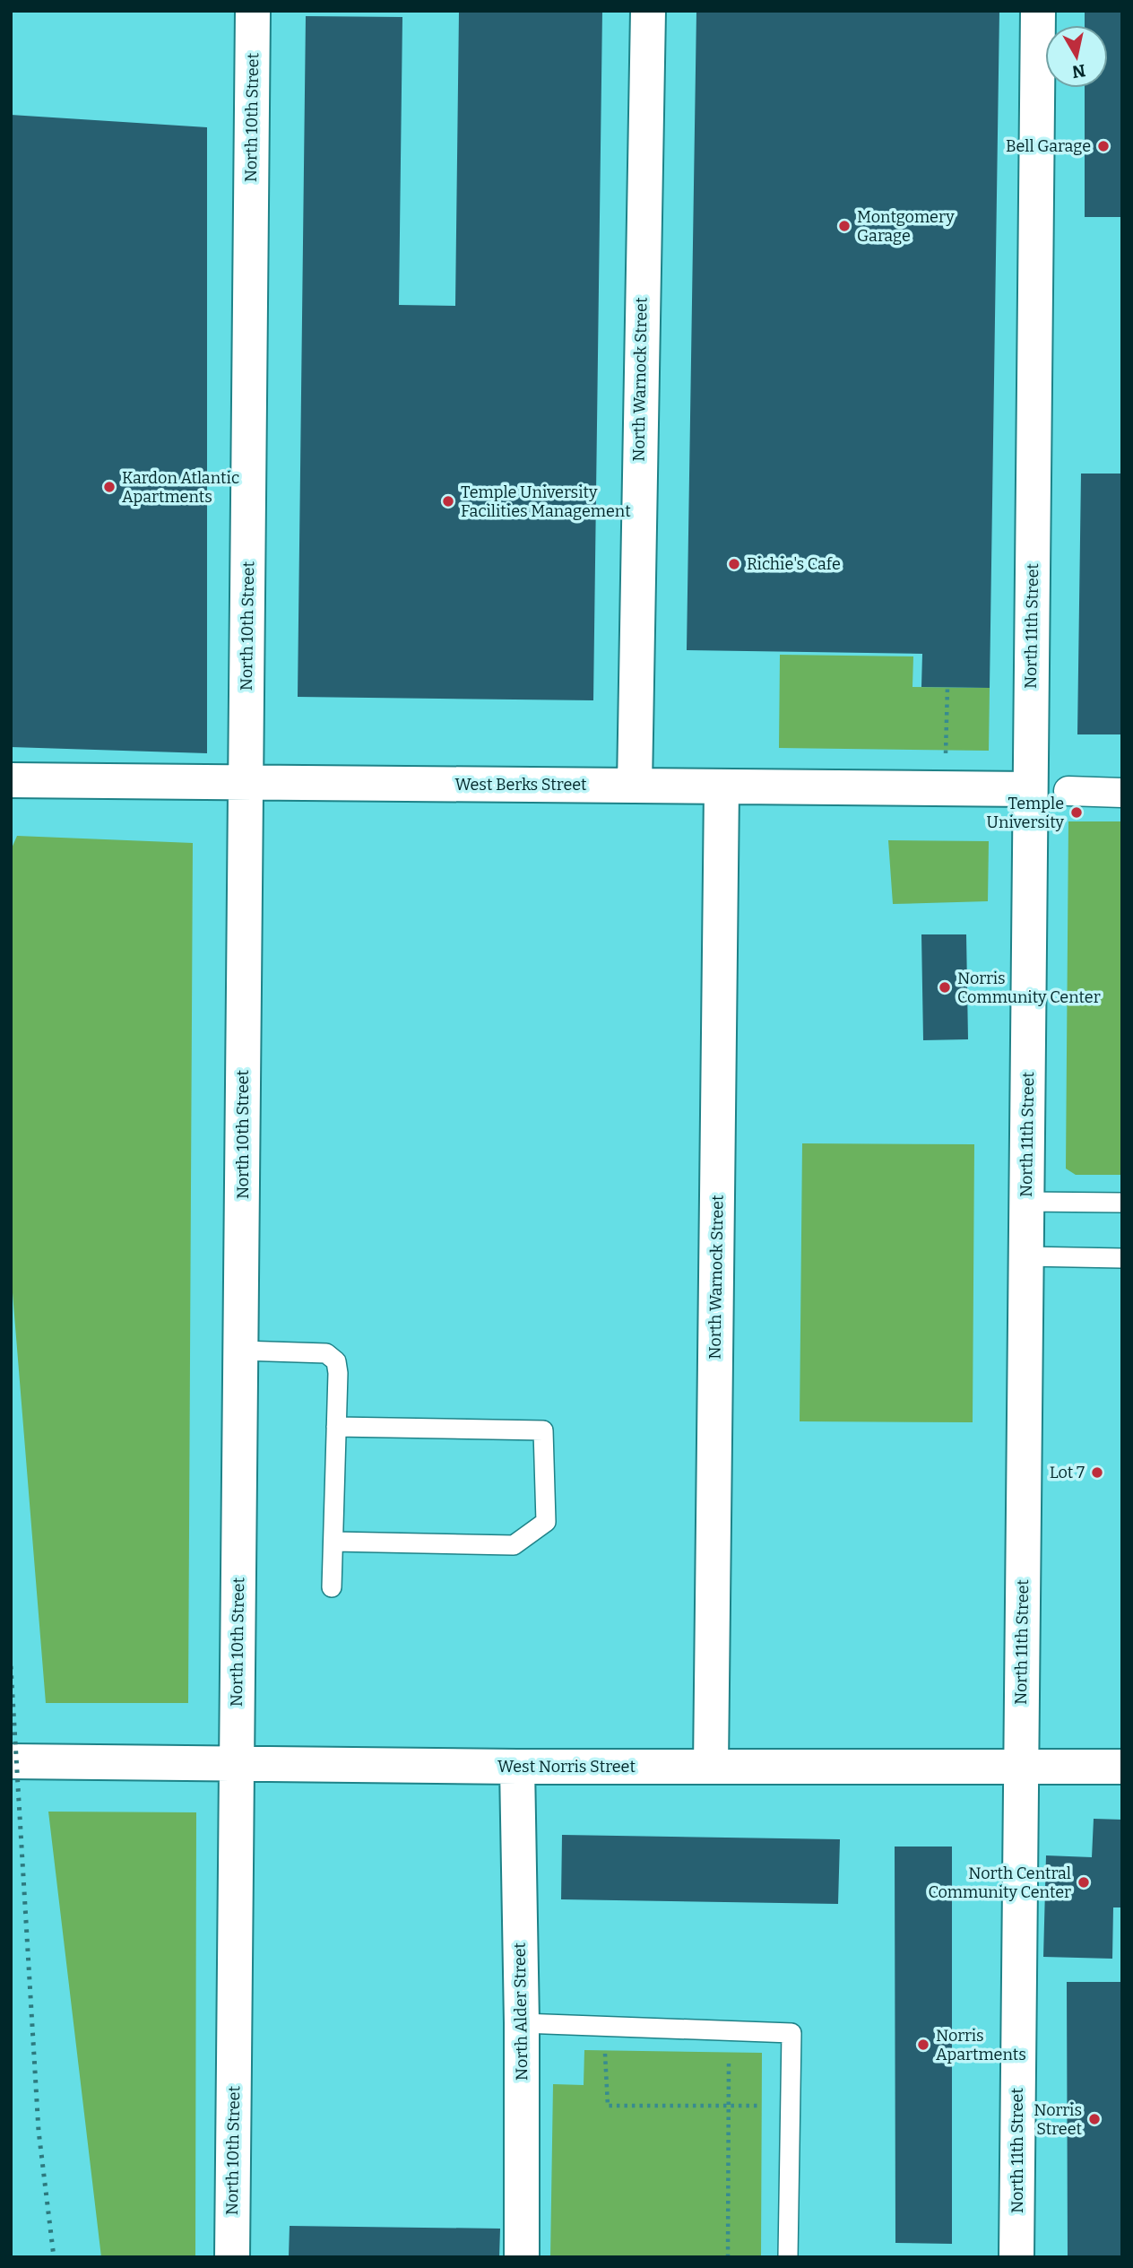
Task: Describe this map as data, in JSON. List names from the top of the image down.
{
  "streets": {
    "street": [
      "North 10th Street",
      "North Warnock Street",
      "North 11th Street",
      "West Berks Street",
      "West Norris Street",
      "North Alder Street"
    ]
  },
  "crossings": [
    ["North 10th Street", "West Berks Street"],
    ["North 10th Street", "West Norris Street"],
    ["North Warnock Street", "West Berks Street"],
    ["North Warnock Street", "West Norris Street"],
    ["North 11th Street", "West Berks Street"],
    ["North 11th Street", "West Norris Street"],
    ["West Norris Street", "North Alder Street"]
  ],
  "places": [
    "Bell Garage",
    "Montgomery Garage",
    "Kardon Atlantic Apartments",
    "Temple University Facilities Management",
    "Richie's Cafe",
    "Temple University",
    "Norris Community Center",
    "Lot 7",
    "North Central Community Center",
    "Norris Apartments",
    "Norris Street"
  ],
  "north": "bottom"
}
